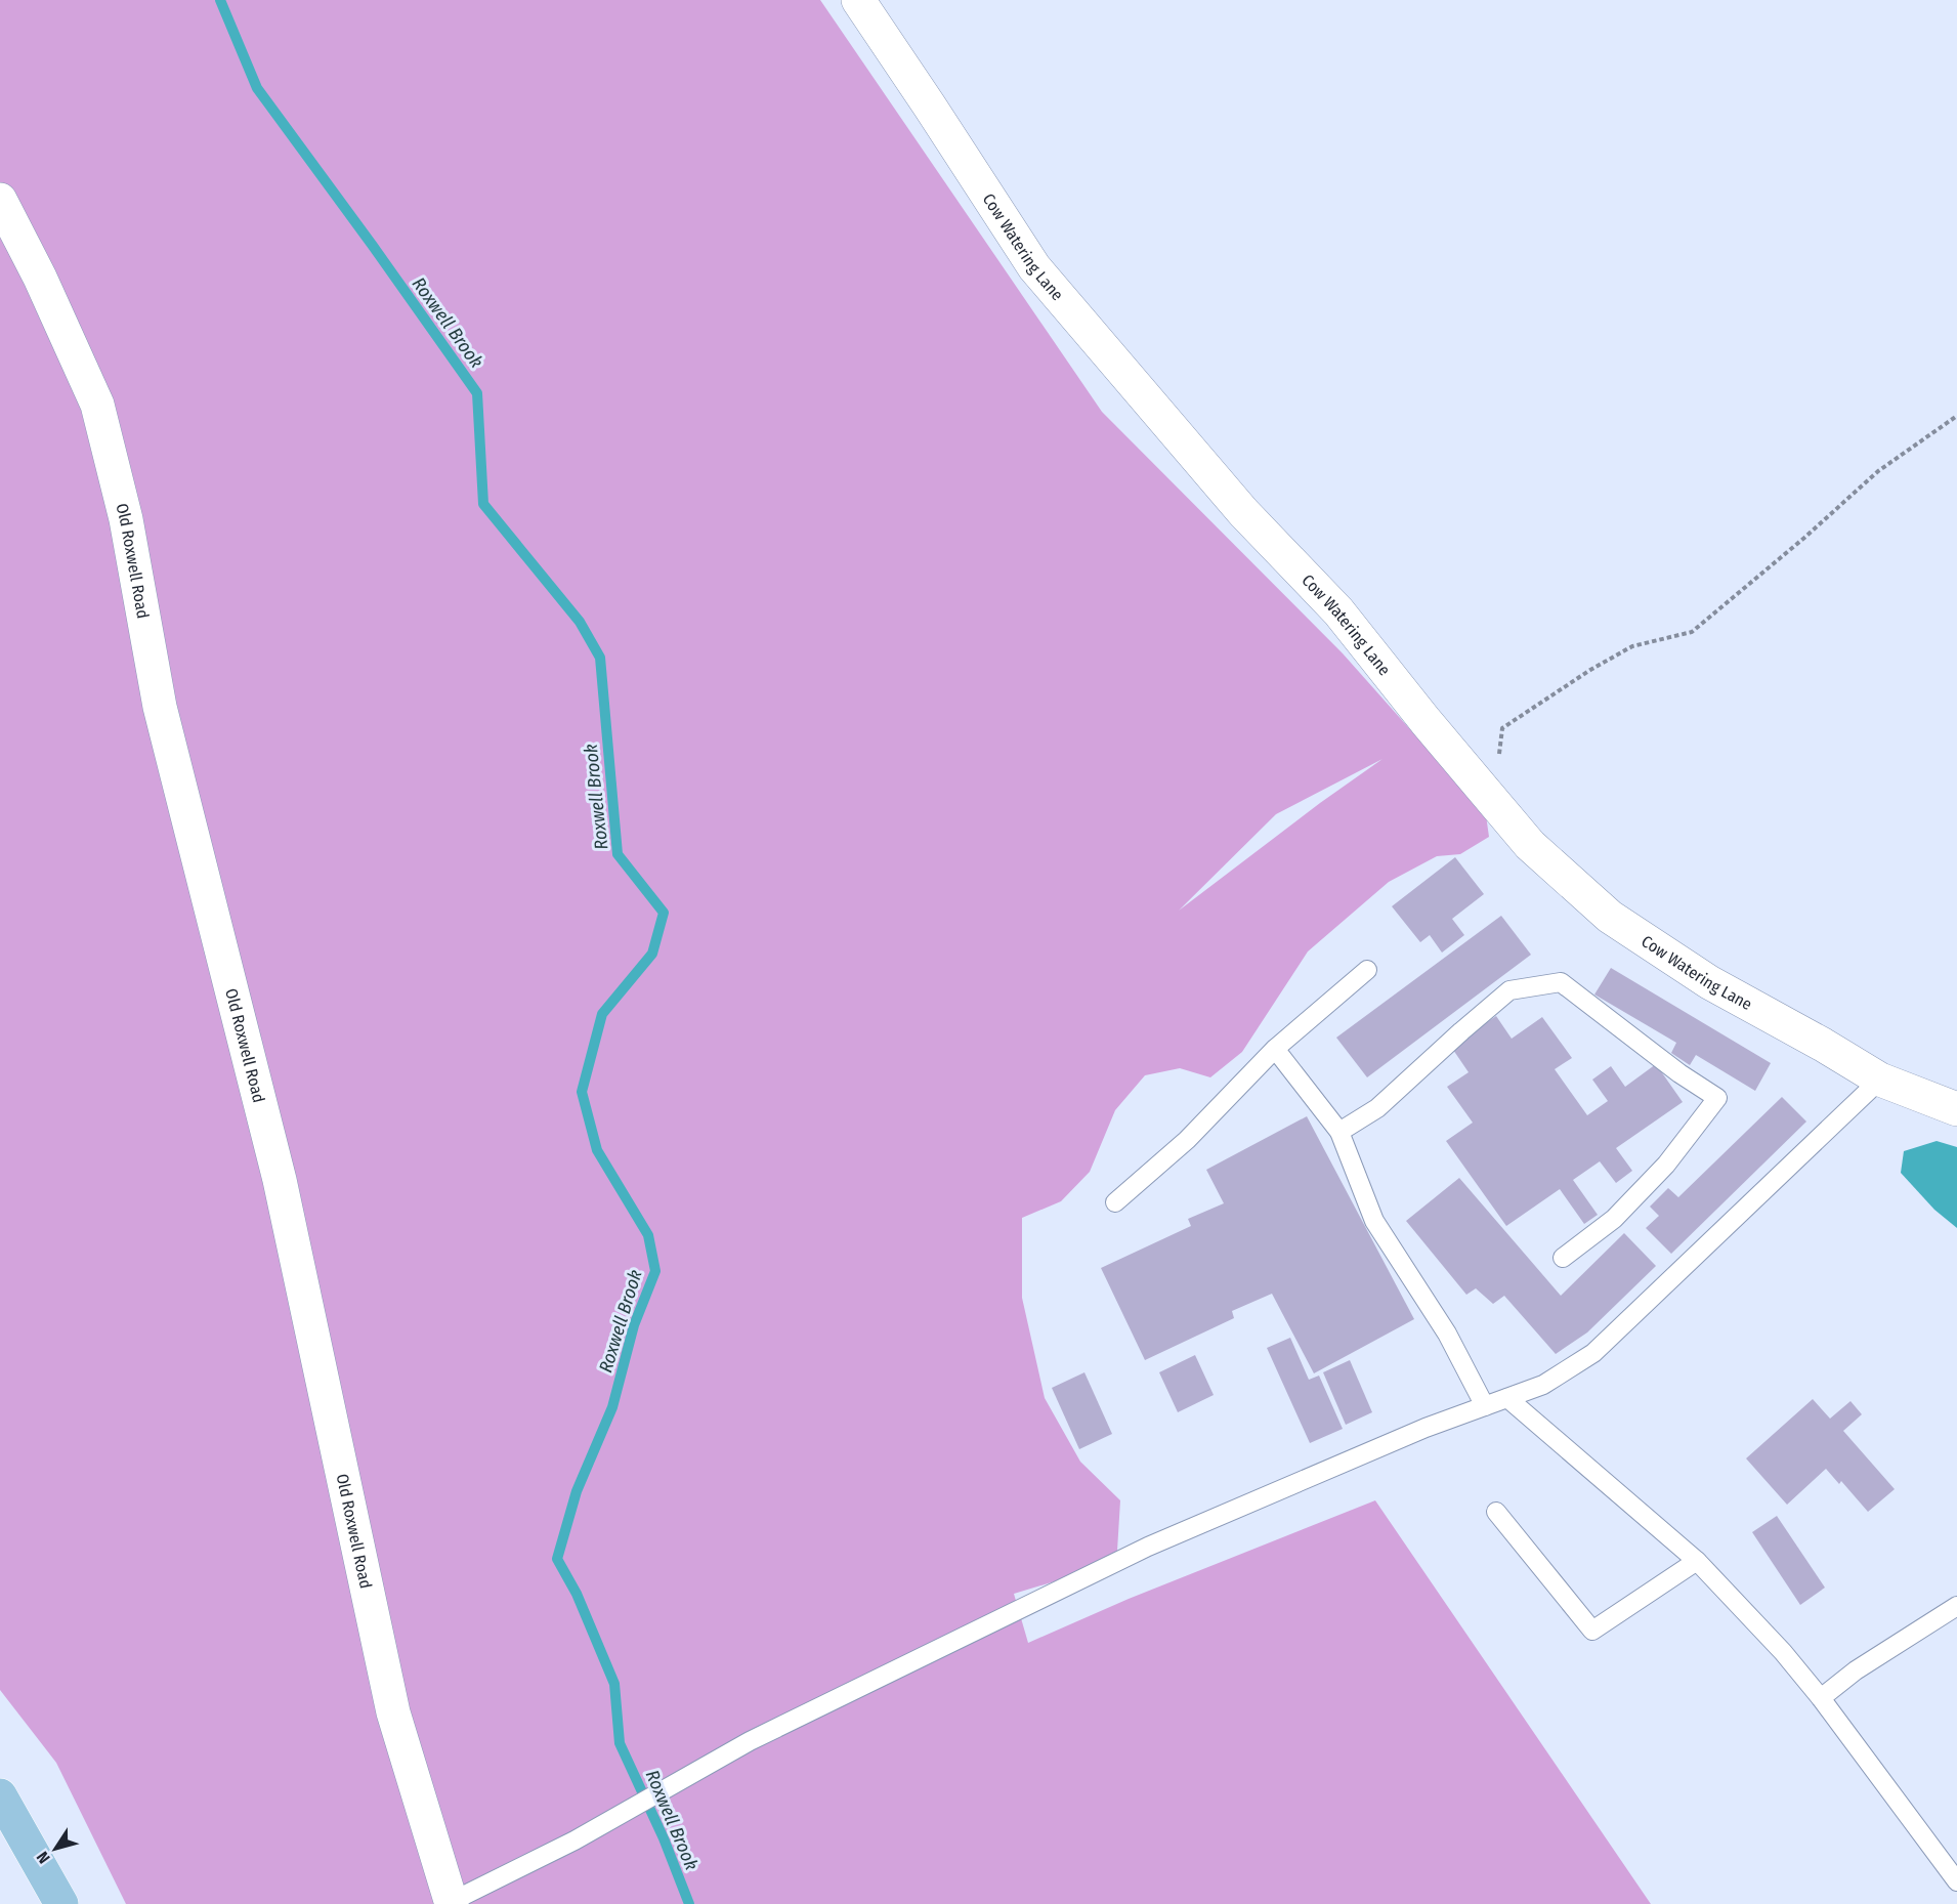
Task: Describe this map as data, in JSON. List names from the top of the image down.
{
  "streets": {
    "street": ["Cow Watering Lane", "Old Roxwell Road"]
  },
  "water": ["Roxwell Brook"],
  "north": "bottom left"
}
